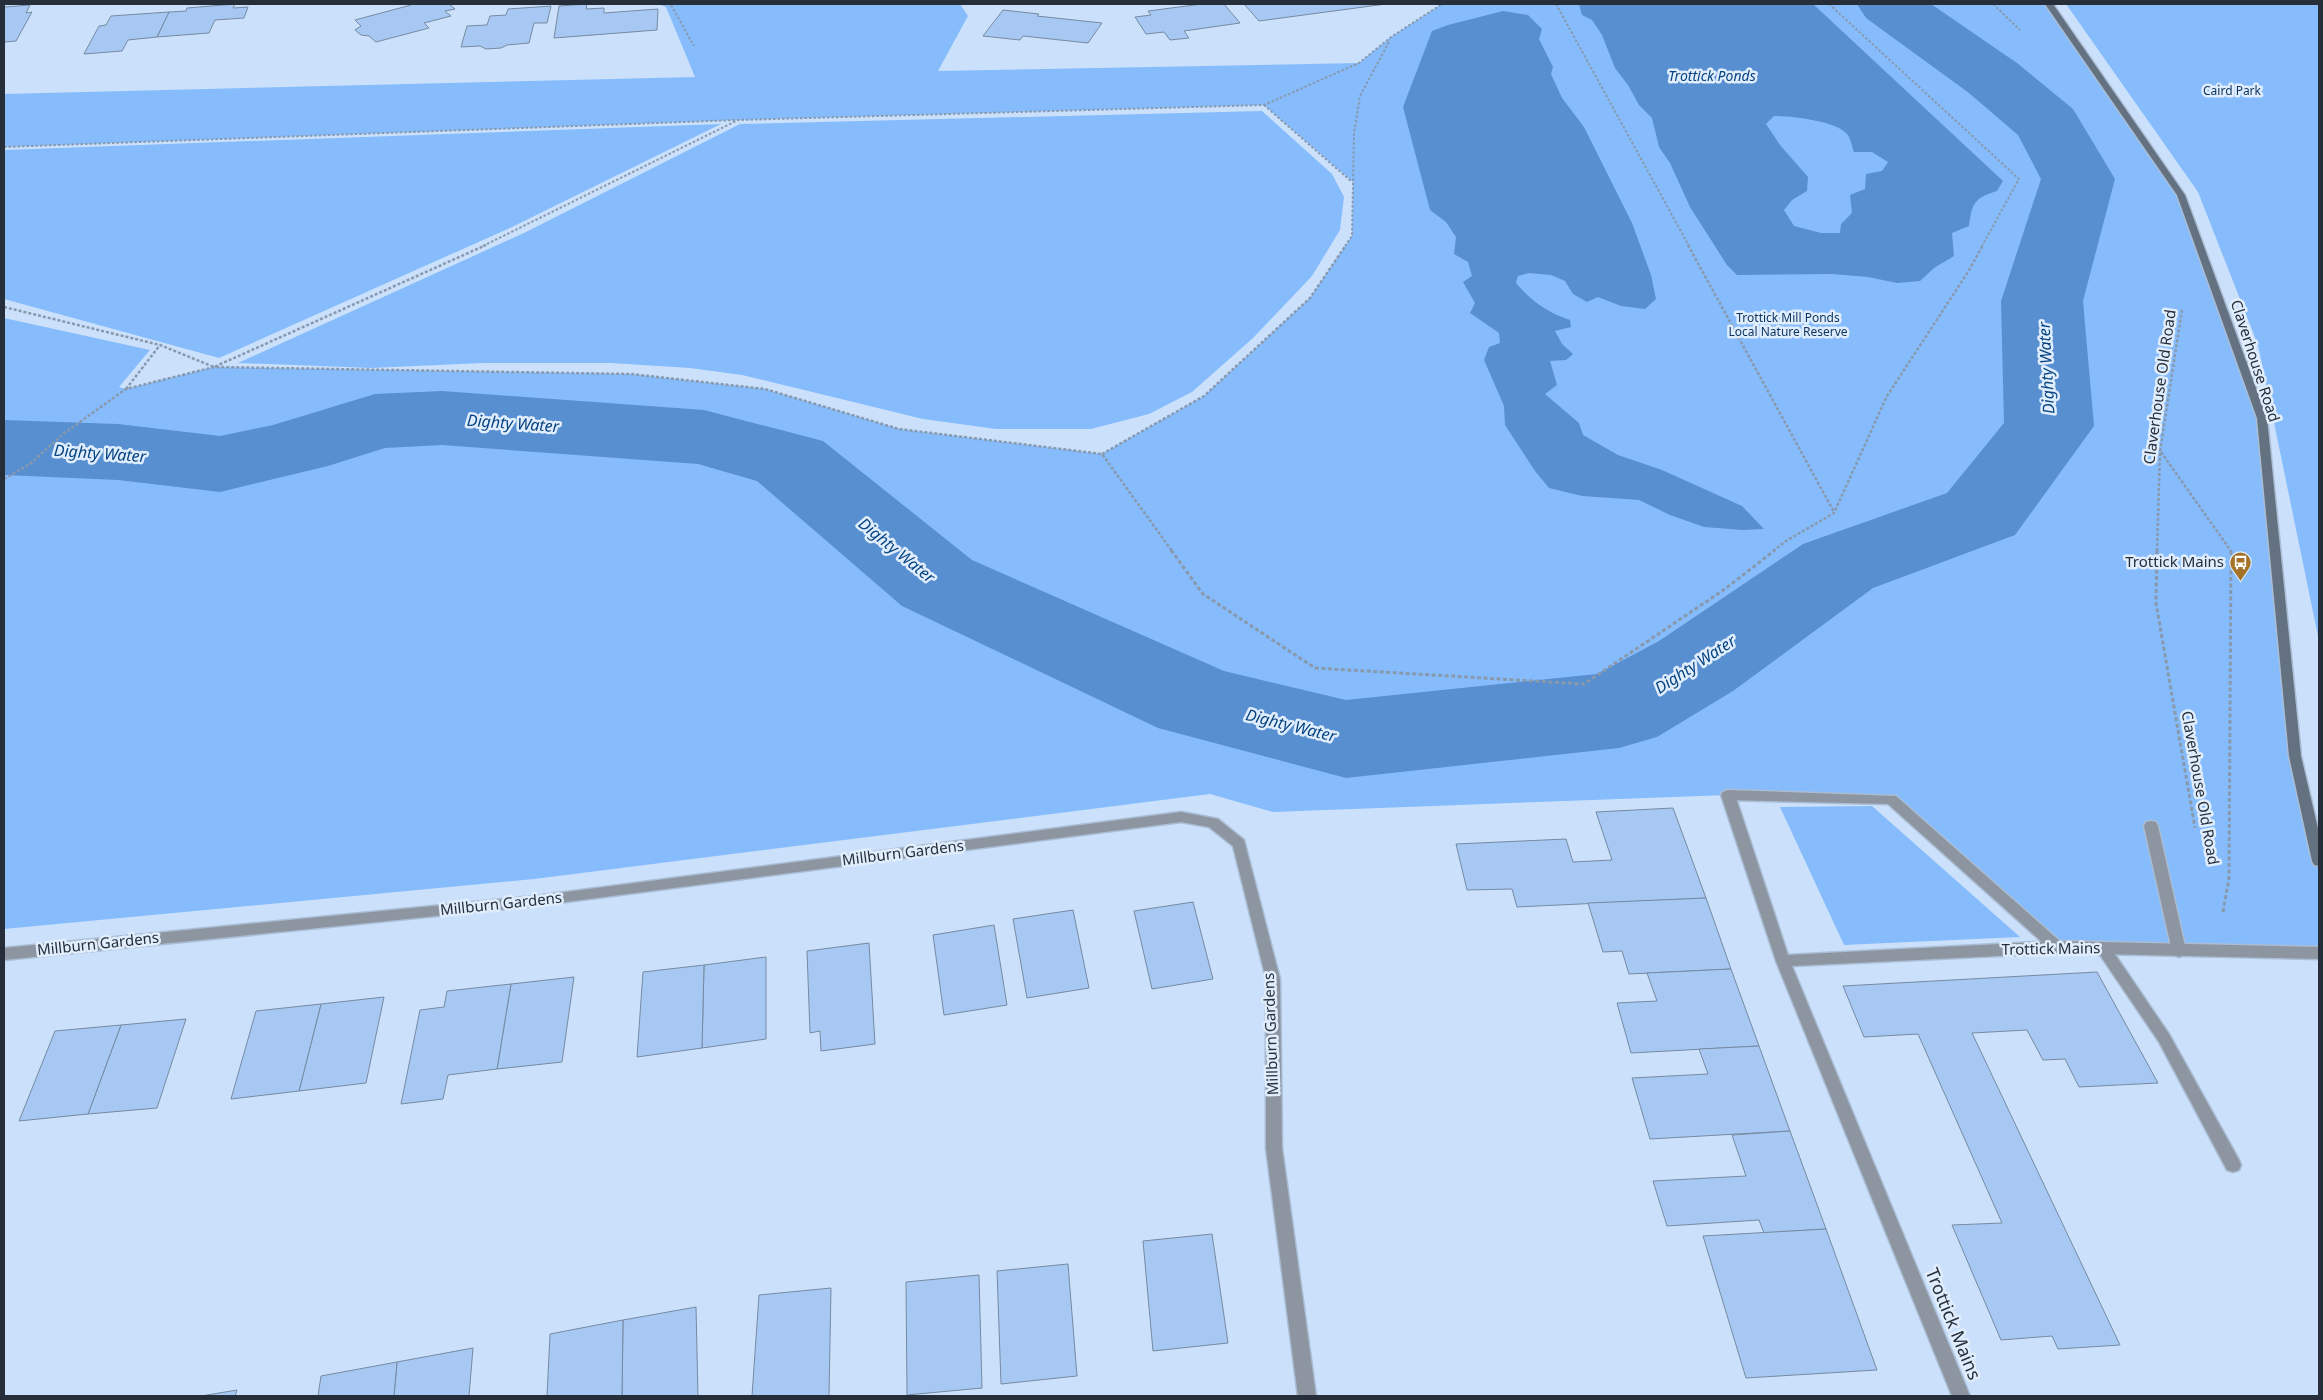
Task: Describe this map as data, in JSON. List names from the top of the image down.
{
  "streets": {
    "street": ["Claverhouse Road", "Millburn Gardens", "Trottick Mains"],
    "path": ["Claverhouse Old Road"]
  },
  "water": ["Trottick Ponds", "Dighty Water"],
  "parks": ["Caird Park", "Trottick Mill Ponds Local Nature Reserve"],
  "places": {
    "bus stop": ["Trottick Mains"]
  }
}
